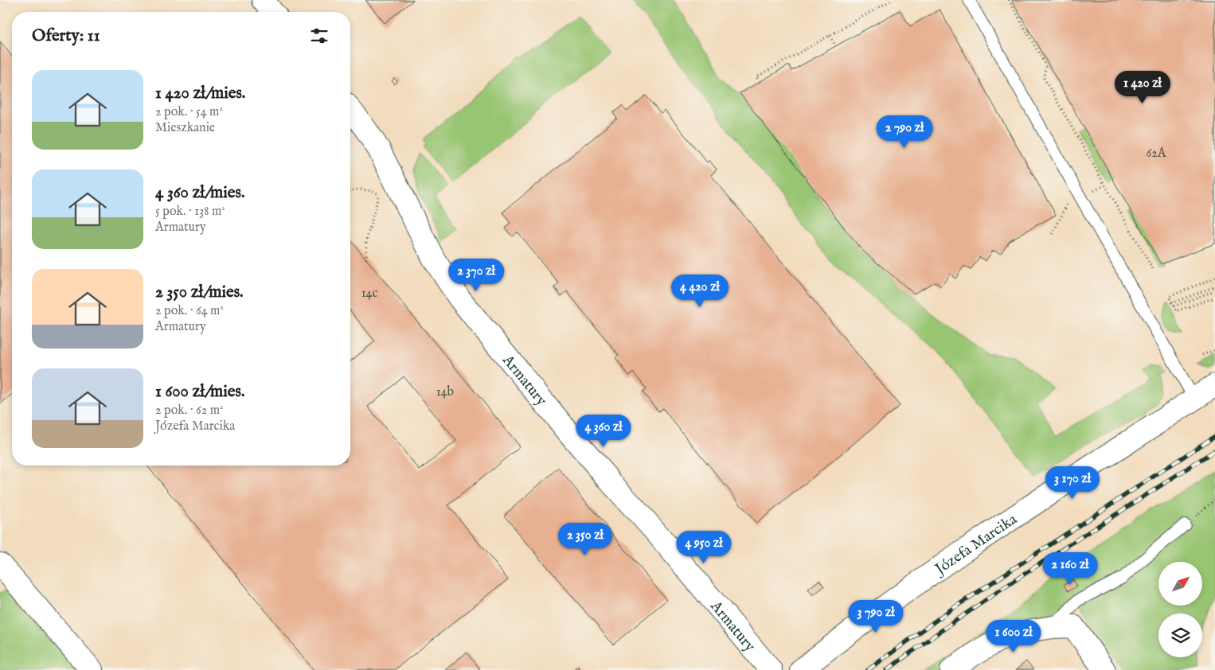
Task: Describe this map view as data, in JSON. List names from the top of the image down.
{
  "streets": {
    "street": ["Armatury", "Józefa Marcika"]
  },
  "house_numbers": ["62A", "14c", "14b"],
  "north": "top right",
  "page": {
    "heading": "Oferty: 11",
    "list": [
      {
        "name": "1 420 zł/mies.",
        "note": "2 pok. · 54 m² · Mieszkanie"
      },
      {
        "name": "4 360 zł/mies.",
        "note": "5 pok. · 138 m² · Armatury"
      },
      {
        "name": "2 350 zł/mies.",
        "note": "2 pok. · 64 m² · Armatury"
      },
      {
        "name": "1 600 zł/mies.",
        "note": "2 pok. · 62 m² · Józefa Marcika"
      }
    ],
    "price": [
      "1 420 zł",
      "2 790 zł",
      "2 370 zł",
      "4 420 zł",
      "4 360 zł",
      "3 170 zł",
      "2 350 zł",
      "4 950 zł",
      "2 160 zł",
      "3 790 zł",
      "1 600 zł"
    ]
  }
}
